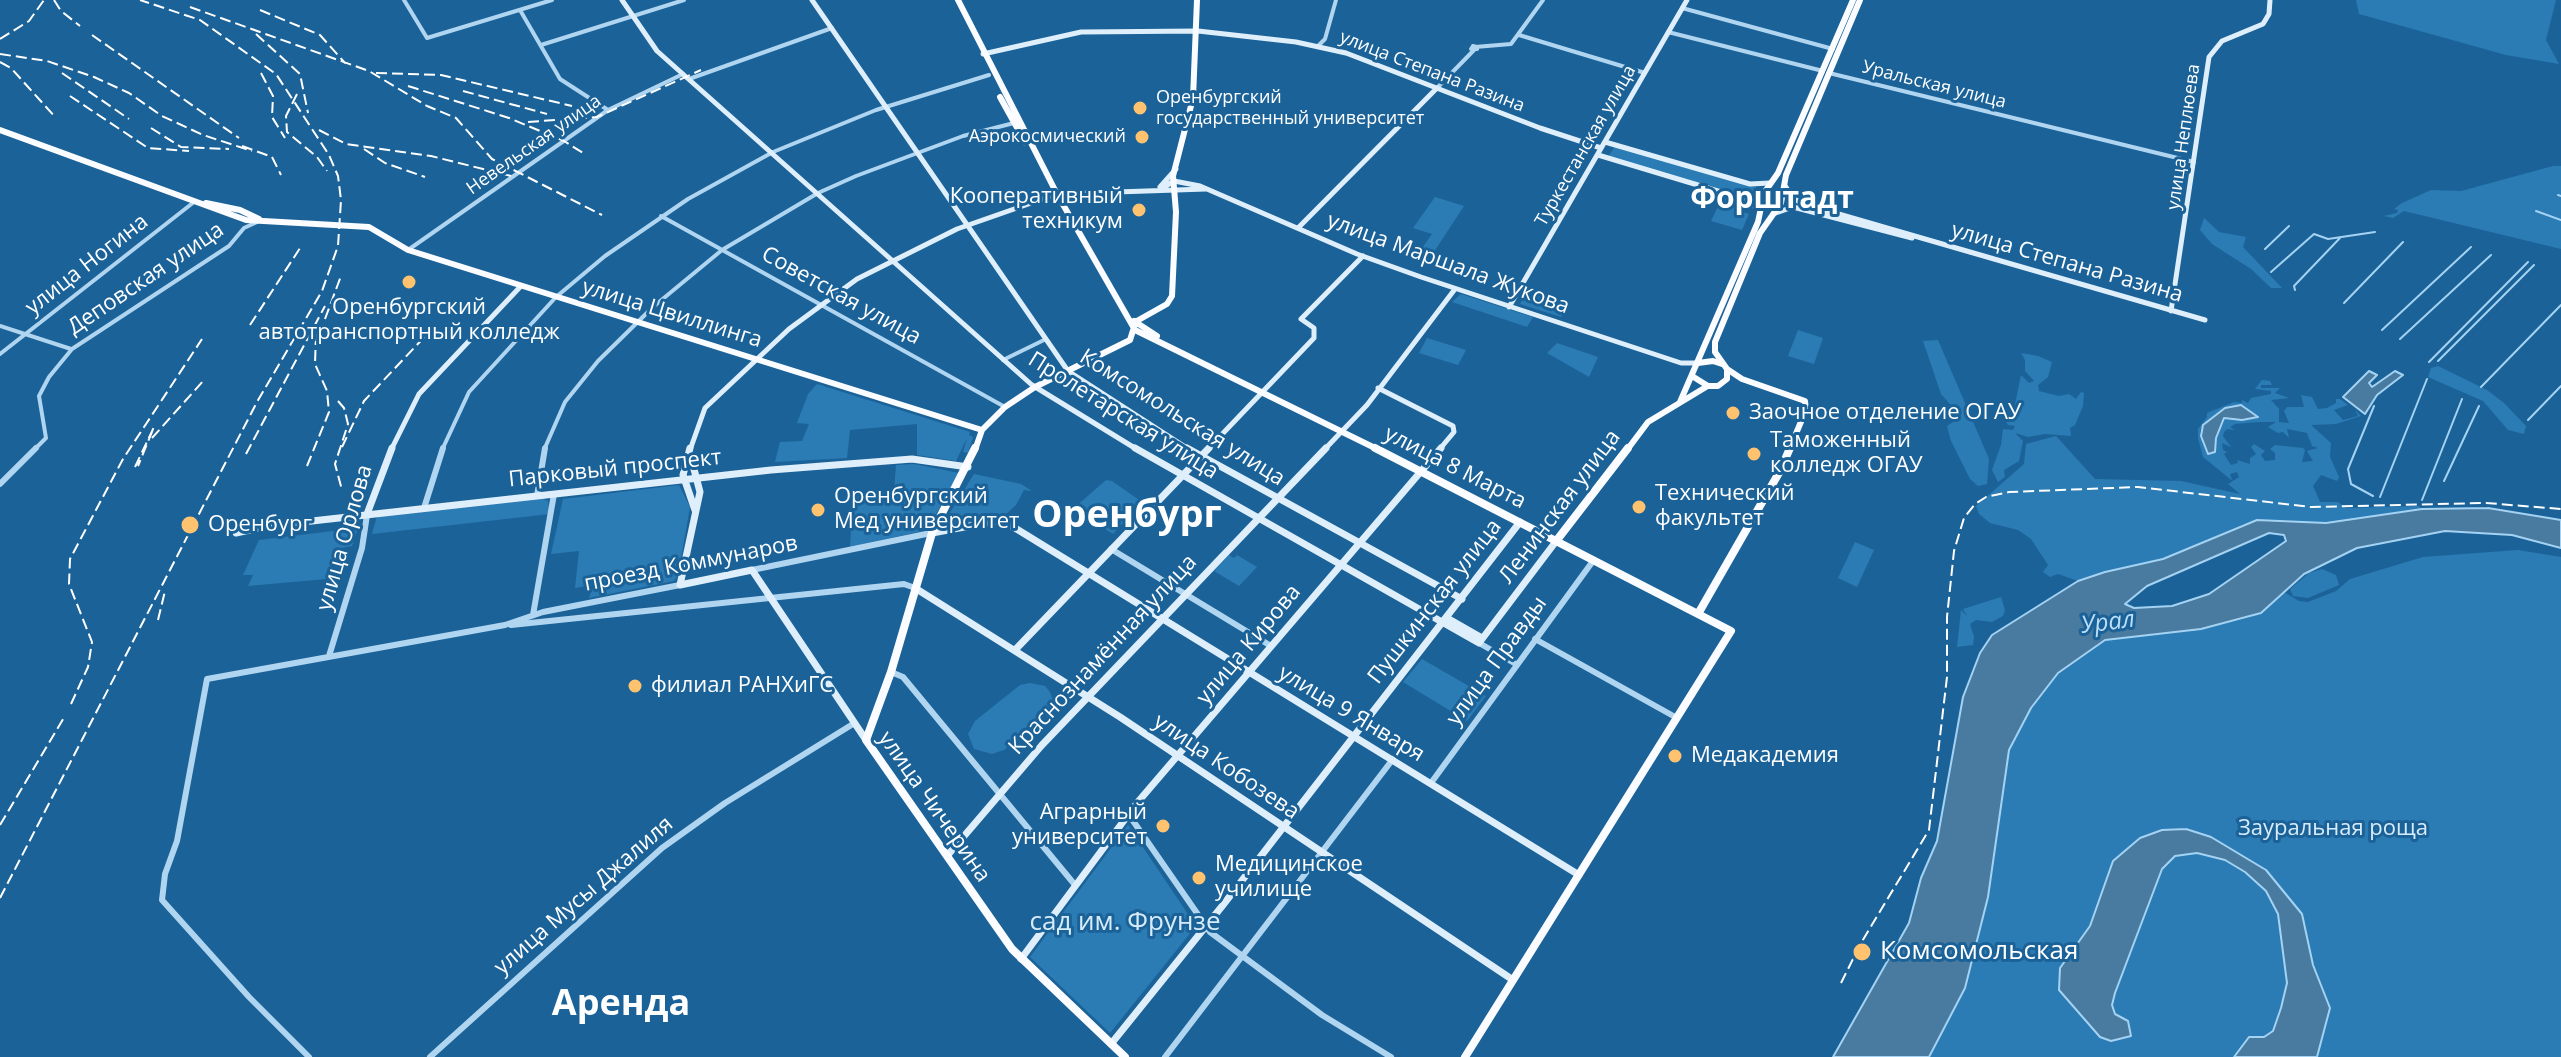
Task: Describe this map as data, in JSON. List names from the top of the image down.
{
  "streets": {
    "main road": [
      "улица Степана Разина",
      "улица Неплюева",
      "Туркестанская улица",
      "улица Маршала Жукова",
      "улица Цвиллинга",
      "Пролетарская улица",
      "Комсомольская улица",
      "улица 8 Марта",
      "Парковый проспект",
      "Ленинская улица",
      "улица Орлова",
      "проезд Коммунаров",
      "Пушкинская улица",
      "улица Кирова",
      "Краснознамённая улица",
      "улица 9 Января",
      "улица Кобозева",
      "улица Чичерина"
    ],
    "street": [
      "Уральская улица",
      "Невельская улица",
      "улица Ногина",
      "Деповская улица",
      "Советская улица",
      "улица Правды",
      "улица Мусы Джалиля"
    ]
  },
  "crossings": [
    ["улица Степана Разина", "улица Неплюева"],
    ["улица Степана Разина", "Туркестанская улица"],
    ["Уральская улица", "улица Неплюева"],
    ["Уральская улица", "Туркестанская улица"],
    ["Невельская улица", "улица Цвиллинга"],
    ["Невельская улица", "Пролетарская улица"],
    ["Туркестанская улица", "улица Маршала Жукова"],
    ["улица Маршала Жукова", "Советская улица"],
    ["улица Маршала Жукова", "улица Цвиллинга"],
    ["улица Маршала Жукова", "Пролетарская улица"],
    ["улица Маршала Жукова", "Комсомольская улица"],
    ["улица Маршала Жукова", "Парковый проспект"],
    ["улица Маршала Жукова", "Ленинская улица"],
    ["улица Маршала Жукова", "Краснознамённая улица"],
    ["улица Цвиллинга", "улица Орлова"],
    ["Пролетарская улица", "Ленинская улица"],
    ["Пролетарская улица", "Пушкинская улица"],
    ["Пролетарская улица", "улица Кирова"],
    ["Пролетарская улица", "Краснознамённая улица"],
    ["Пролетарская улица", "улица Правды"],
    ["Комсомольская улица", "Пушкинская улица"],
    ["Комсомольская улица", "улица Кирова"],
    ["Комсомольская улица", "Краснознамённая улица"],
    ["улица 8 Марта", "Ленинская улица"],
    ["улица 8 Марта", "Пушкинская улица"],
    ["улица 8 Марта", "улица Кирова"],
    ["улица 8 Марта", "Краснознамённая улица"],
    ["улица 8 Марта", "улица Правды"],
    ["Парковый проспект", "улица Орлова"],
    ["улица Орлова", "проезд Коммунаров"],
    ["проезд Коммунаров", "улица 9 Января"],
    ["проезд Коммунаров", "улица Кобозева"],
    ["проезд Коммунаров", "улица Чичерина"],
    ["Пушкинская улица", "улица 9 Января"],
    ["Пушкинская улица", "улица Кобозева"],
    ["Пушкинская улица", "улица Чичерина"],
    ["улица Кирова", "Краснознамённая улица"],
    ["улица Кирова", "улица 9 Января"],
    ["улица Кирова", "улица Кобозева"],
    ["улица Кирова", "улица Чичерина"],
    ["Краснознамённая улица", "улица 9 Января"],
    ["Краснознамённая улица", "улица Кобозева"],
    ["Краснознамённая улица", "улица Чичерина"],
    ["улица Правды", "улица 9 Января"],
    ["улица Чичерина", "улица Мусы Джалиля"]
  ],
  "districts": ["Форштадт", "Оренбург", "Аренда"],
  "water": ["Урал"],
  "parks": ["Зауральная роща", "сад им. Фрунзе"],
  "places": [
    "Оренбургский государственный университет",
    "Аэрокосмический",
    "Кооперативный техникум",
    "Оренбургский автотранспортный колледж",
    "Заочное отделение ОГАУ",
    "Таможенный колледж ОГАУ",
    "Технический факультет",
    "Оренбургский Мед университет",
    "Оренбург",
    "филиал РАНХиГС",
    "Медакадемия",
    "Аграрный университет",
    "Медицинское училище",
    "Комсомольская"
  ]
}
